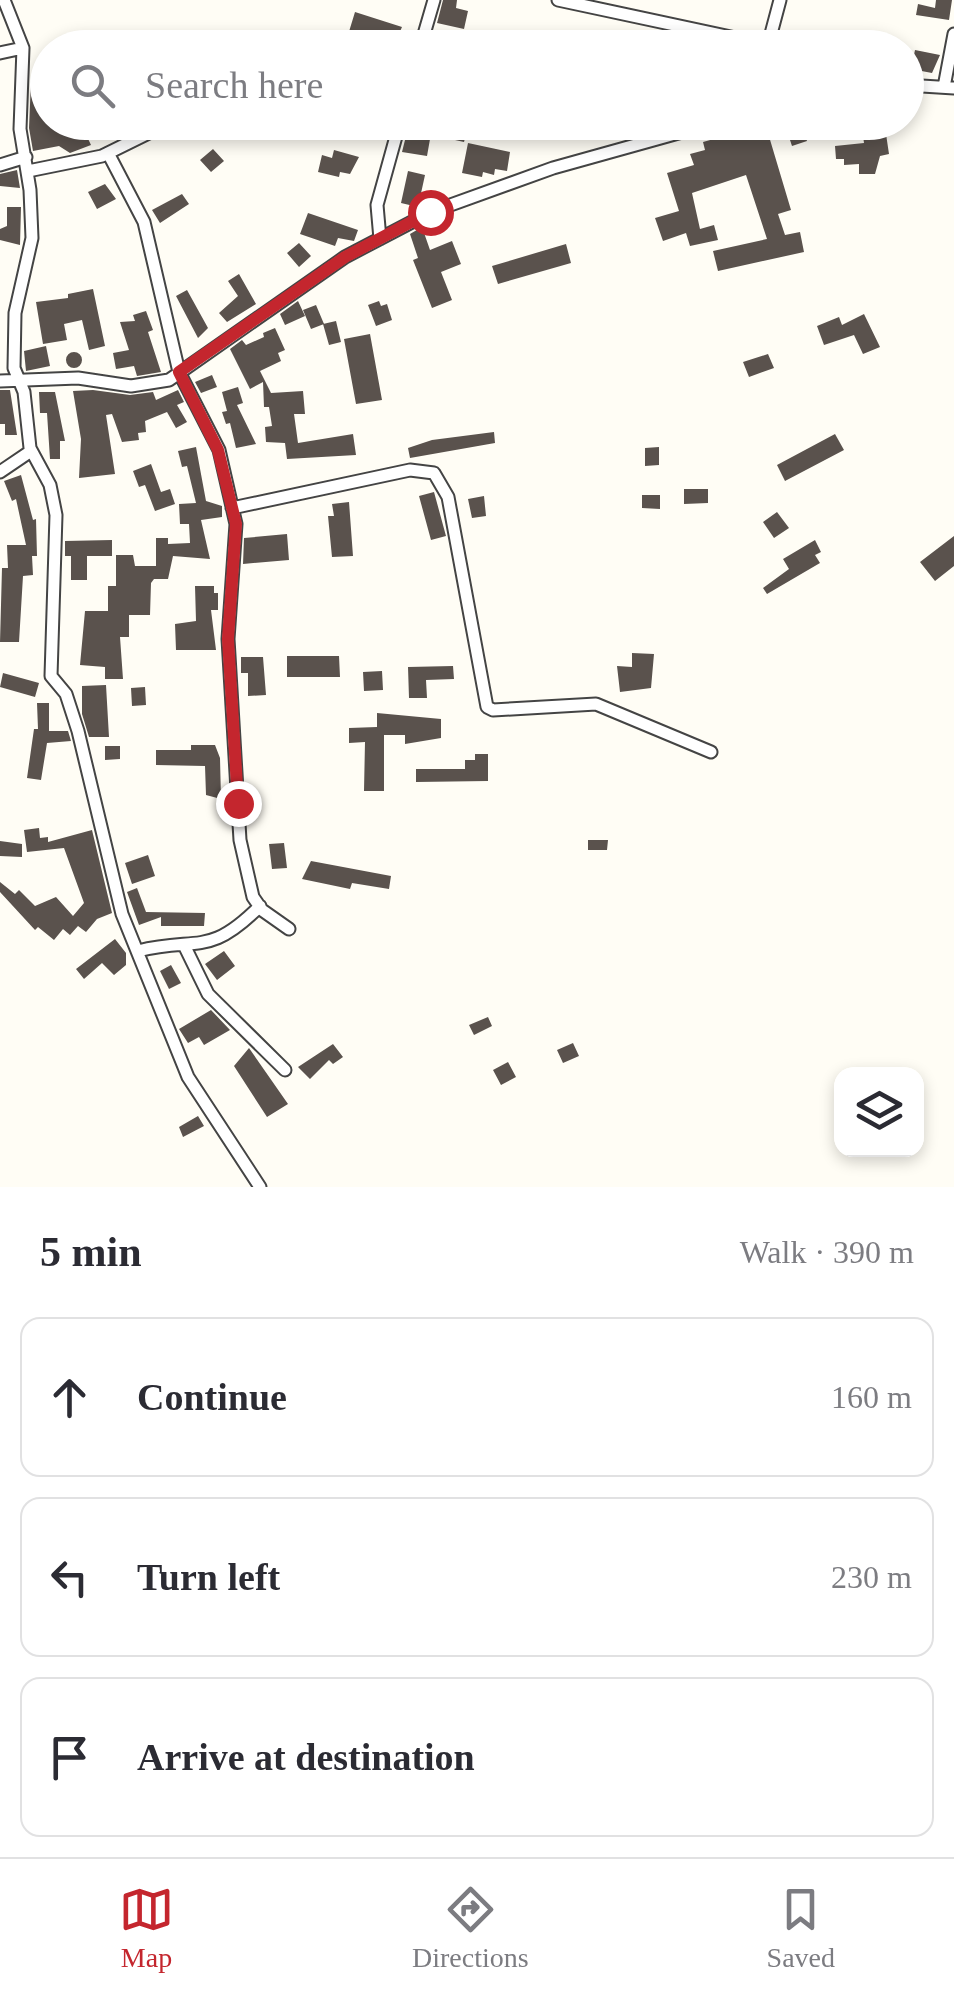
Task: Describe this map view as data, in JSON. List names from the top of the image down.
{
  "page": {
    "search": "Search here",
    "heading": ["5 min", "Walk · 390 m"],
    "list": [
      ["Continue", "160 m"],
      ["Turn left", "230 m"],
      "Arrive at destination"
    ],
    "nav": ["Map", "Directions", "Saved"]
  }
}
